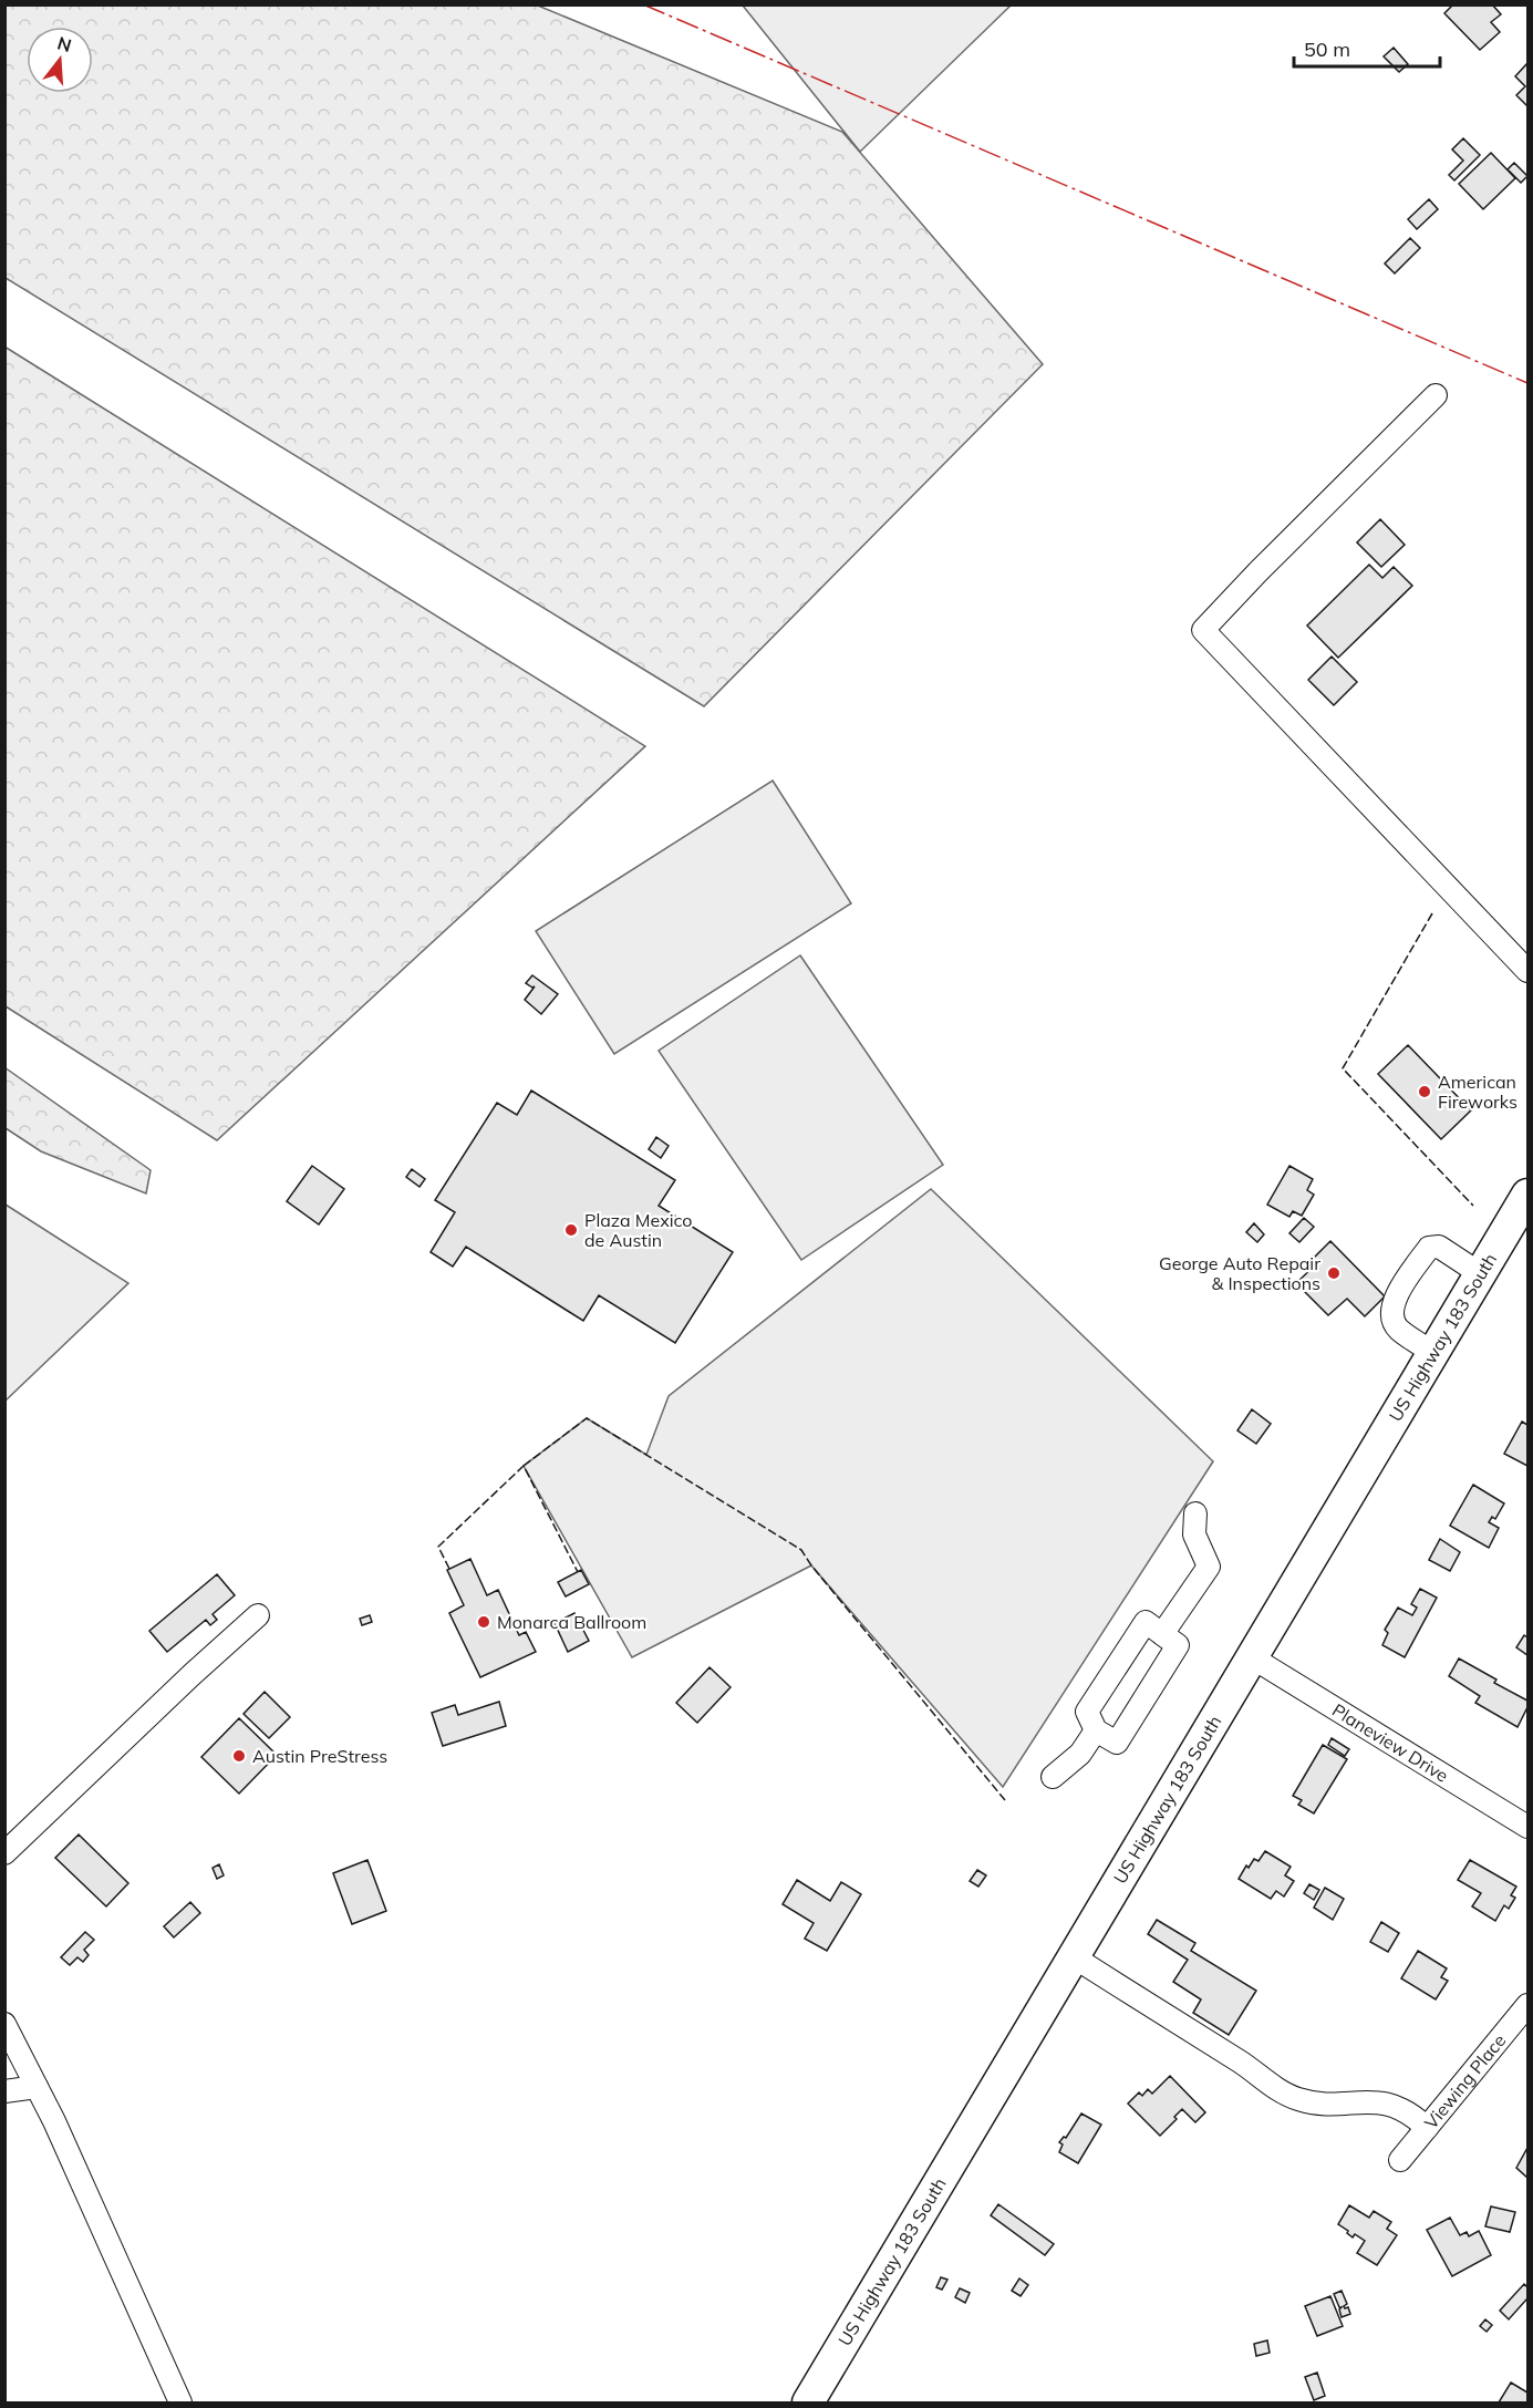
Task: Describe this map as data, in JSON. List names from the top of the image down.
{
  "streets": {
    "highway": ["US Highway 183 South"],
    "street": ["Planeview Drive", "Viewing Place"]
  },
  "crossings": [
    ["US Highway 183 South", "Planeview Drive"]
  ],
  "places": [
    "American Fireworks",
    "Plaza Mexico de Austin",
    "George Auto Repair & Inspections",
    "Monarca Ballroom",
    "Austin PreStress"
  ],
  "scale_bar": "50 m",
  "north": "top"
}
